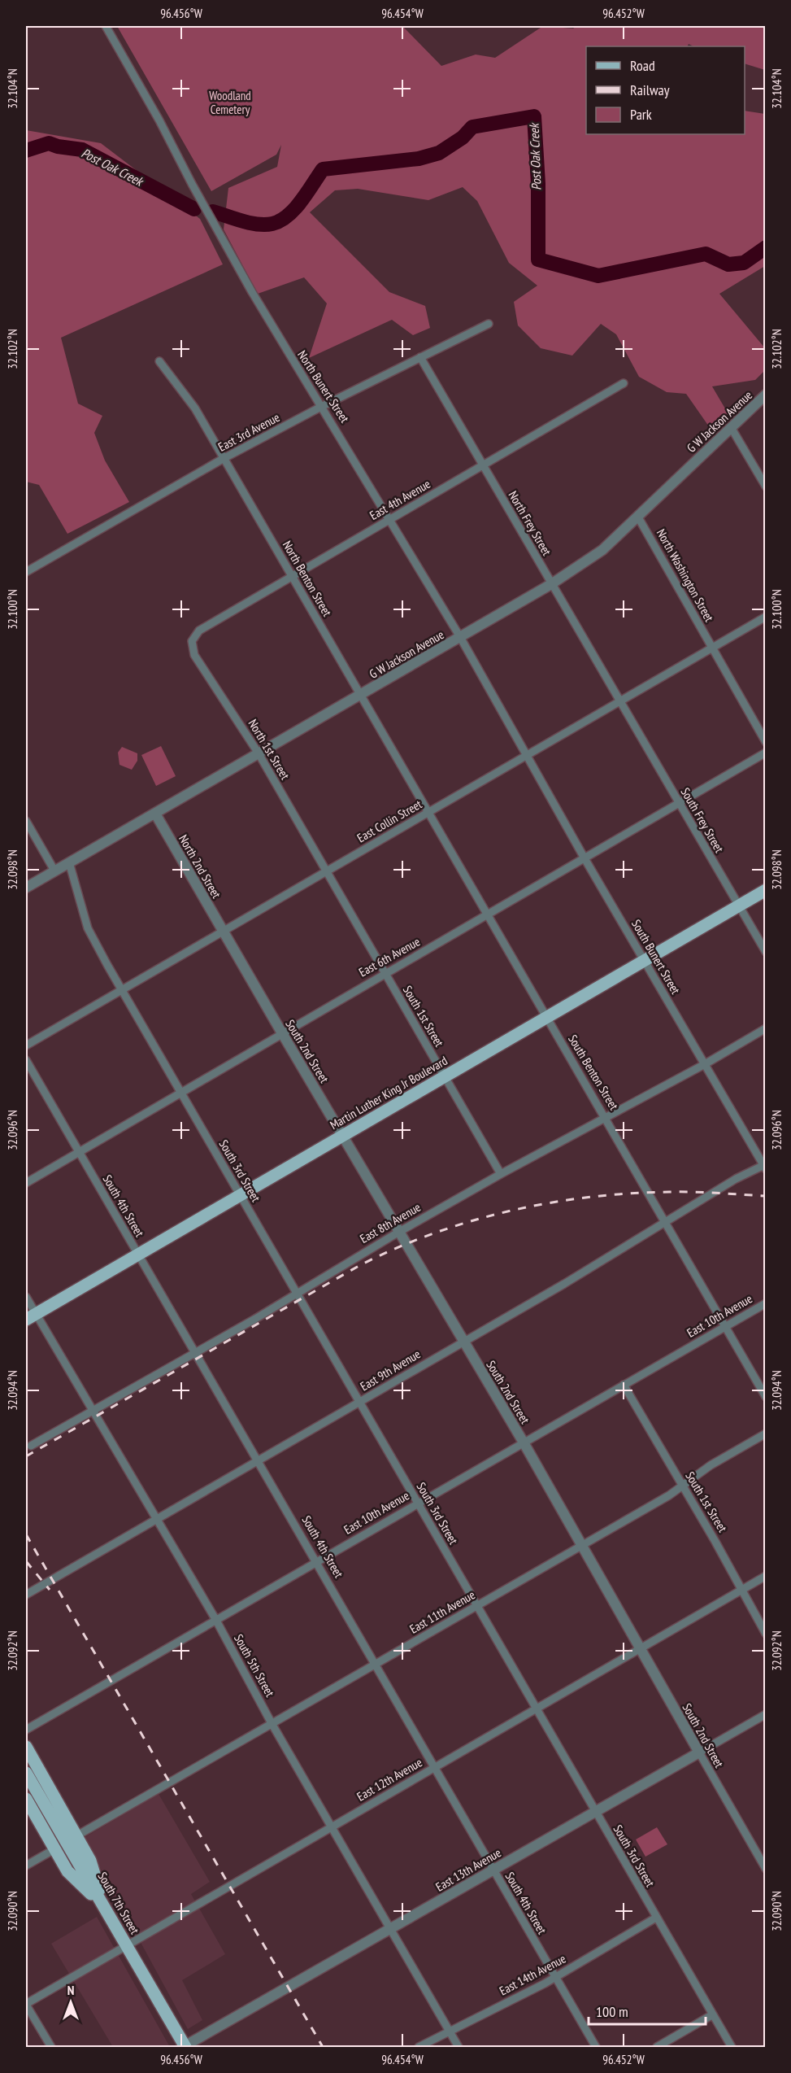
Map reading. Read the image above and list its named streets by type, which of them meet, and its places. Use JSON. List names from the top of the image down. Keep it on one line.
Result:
{"streets":{"main road":["Martin Luther King Jr Boulevard","South 7th Street"],"street":["North Bunert Street","G W Jackson Avenue","East 3rd Avenue","East 4th Avenue","North Frey Street","North Washington Street","North Benton Street","North 1st Street","South Frey Street","East Collin Street","North 2nd Street","East 6th Avenue","South Bunert Street","South 1st Street","South 2nd Street","South Benton Street","South 3rd Street","South 4th Street","East 8th Avenue","East 10th Avenue","East 9th Avenue","East 11th Avenue","South 5th Street","East 12th Avenue","East 13th Avenue","East 14th Avenue"]},"crossings":[["North Bunert Street","G W Jackson Avenue"],["North Bunert Street","East 3rd Avenue"],["North Bunert Street","East 4th Avenue"],["North Bunert Street","East Collin Street"],["North Bunert Street","South Bunert Street"],["G W Jackson Avenue","North Frey Street"],["G W Jackson Avenue","North Washington Street"],["G W Jackson Avenue","North Benton Street"],["G W Jackson Avenue","North 1st Street"],["G W Jackson Avenue","North 2nd Street"],["G W Jackson Avenue","South 3rd Street"],["East 3rd Avenue","North Frey Street"],["East 3rd Avenue","North Benton Street"],["East 4th Avenue","North Frey Street"],["East 4th Avenue","North Benton Street"],["East 4th Avenue","North 1st Street"],["North Frey Street","South Frey Street"],["North Frey Street","East Collin Street"],["North Washington Street","East Collin Street"],["North Benton Street","East Collin Street"],["North Benton Street","South Benton Street"],["North 1st Street","East Collin Street"],["North 1st Street","South 1st Street"],["South Frey Street","East Collin Street"],["South Frey Street","East 6th Avenue"],["South Frey Street","Martin Luther King Jr Boulevard"],["East Collin Street","North 2nd Street"],["East Collin Street","South Bunert Street"],["East Collin Street","South 1st Street"],["East Collin Street","South 2nd Street"],["East Collin Street","South Benton Street"],["East Collin Street","South 3rd Street"],["North 2nd Street","South 2nd Street"],["East 6th Avenue","South Bunert Street"],["East 6th Avenue","South 1st Street"],["East 6th Avenue","South 2nd Street"],["East 6th Avenue","South Benton Street"],["East 6th Avenue","South 3rd Street"],["East 6th Avenue","South 4th Street"],["South Bunert Street","Martin Luther King Jr Boulevard"],["South Bunert Street","East 8th Avenue"],["South Bunert Street","East 9th Avenue"],["South 1st Street","Martin Luther King Jr Boulevard"],["South 1st Street","East 8th Avenue"],["South 1st Street","East 10th Avenue"],["South 1st Street","East 11th Avenue"],["South 1st Street","East 12th Avenue"],["South 2nd Street","Martin Luther King Jr Boulevard"],["South 2nd Street","East 8th Avenue"],["South 2nd Street","East 10th Avenue"],["South 2nd Street","East 9th Avenue"],["South 2nd Street","East 11th Avenue"],["South 2nd Street","East 12th Avenue"],["South 2nd Street","East 13th Avenue"],["South Benton Street","Martin Luther King Jr Boulevard"],["South Benton Street","East 8th Avenue"],["South Benton Street","East 10th Avenue"],["South Benton Street","East 9th Avenue"],["Martin Luther King Jr Boulevard","South 3rd Street"],["Martin Luther King Jr Boulevard","South 4th Street"],["Martin Luther King Jr Boulevard","South 5th Street"],["South 3rd Street","East 8th Avenue"],["South 3rd Street","East 10th Avenue"],["South 3rd Street","East 9th Avenue"],["South 3rd Street","East 11th Avenue"],["South 3rd Street","East 12th Avenue"],["South 3rd Street","East 13th Avenue"],["South 3rd Street","East 14th Avenue"],["South 4th Street","East 8th Avenue"],["South 4th Street","East 10th Avenue"],["South 4th Street","East 9th Avenue"],["South 4th Street","East 11th Avenue"],["South 4th Street","East 12th Avenue"],["South 4th Street","East 13th Avenue"],["South 4th Street","East 14th Avenue"],["East 8th Avenue","South 5th Street"],["East 10th Avenue","South 5th Street"],["East 9th Avenue","South 5th Street"],["East 11th Avenue","South 5th Street"],["South 5th Street","East 12th Avenue"],["South 5th Street","East 13th Avenue"],["South 5th Street","East 14th Avenue"],["East 12th Avenue","South 7th Street"],["East 13th Avenue","South 7th Street"]],"water":["Post Oak Creek"],"parks":["Woodland Cemetery"],"legend":["Road","Railway","Park"],"scale_bar":"100 m","north":"top","coordinates":["96.456°W","96.454°W","96.452°W","32.104°N","32.102°N","32.100°N","32.098°N","32.096°N","32.094°N","32.092°N","32.090°N"]}
